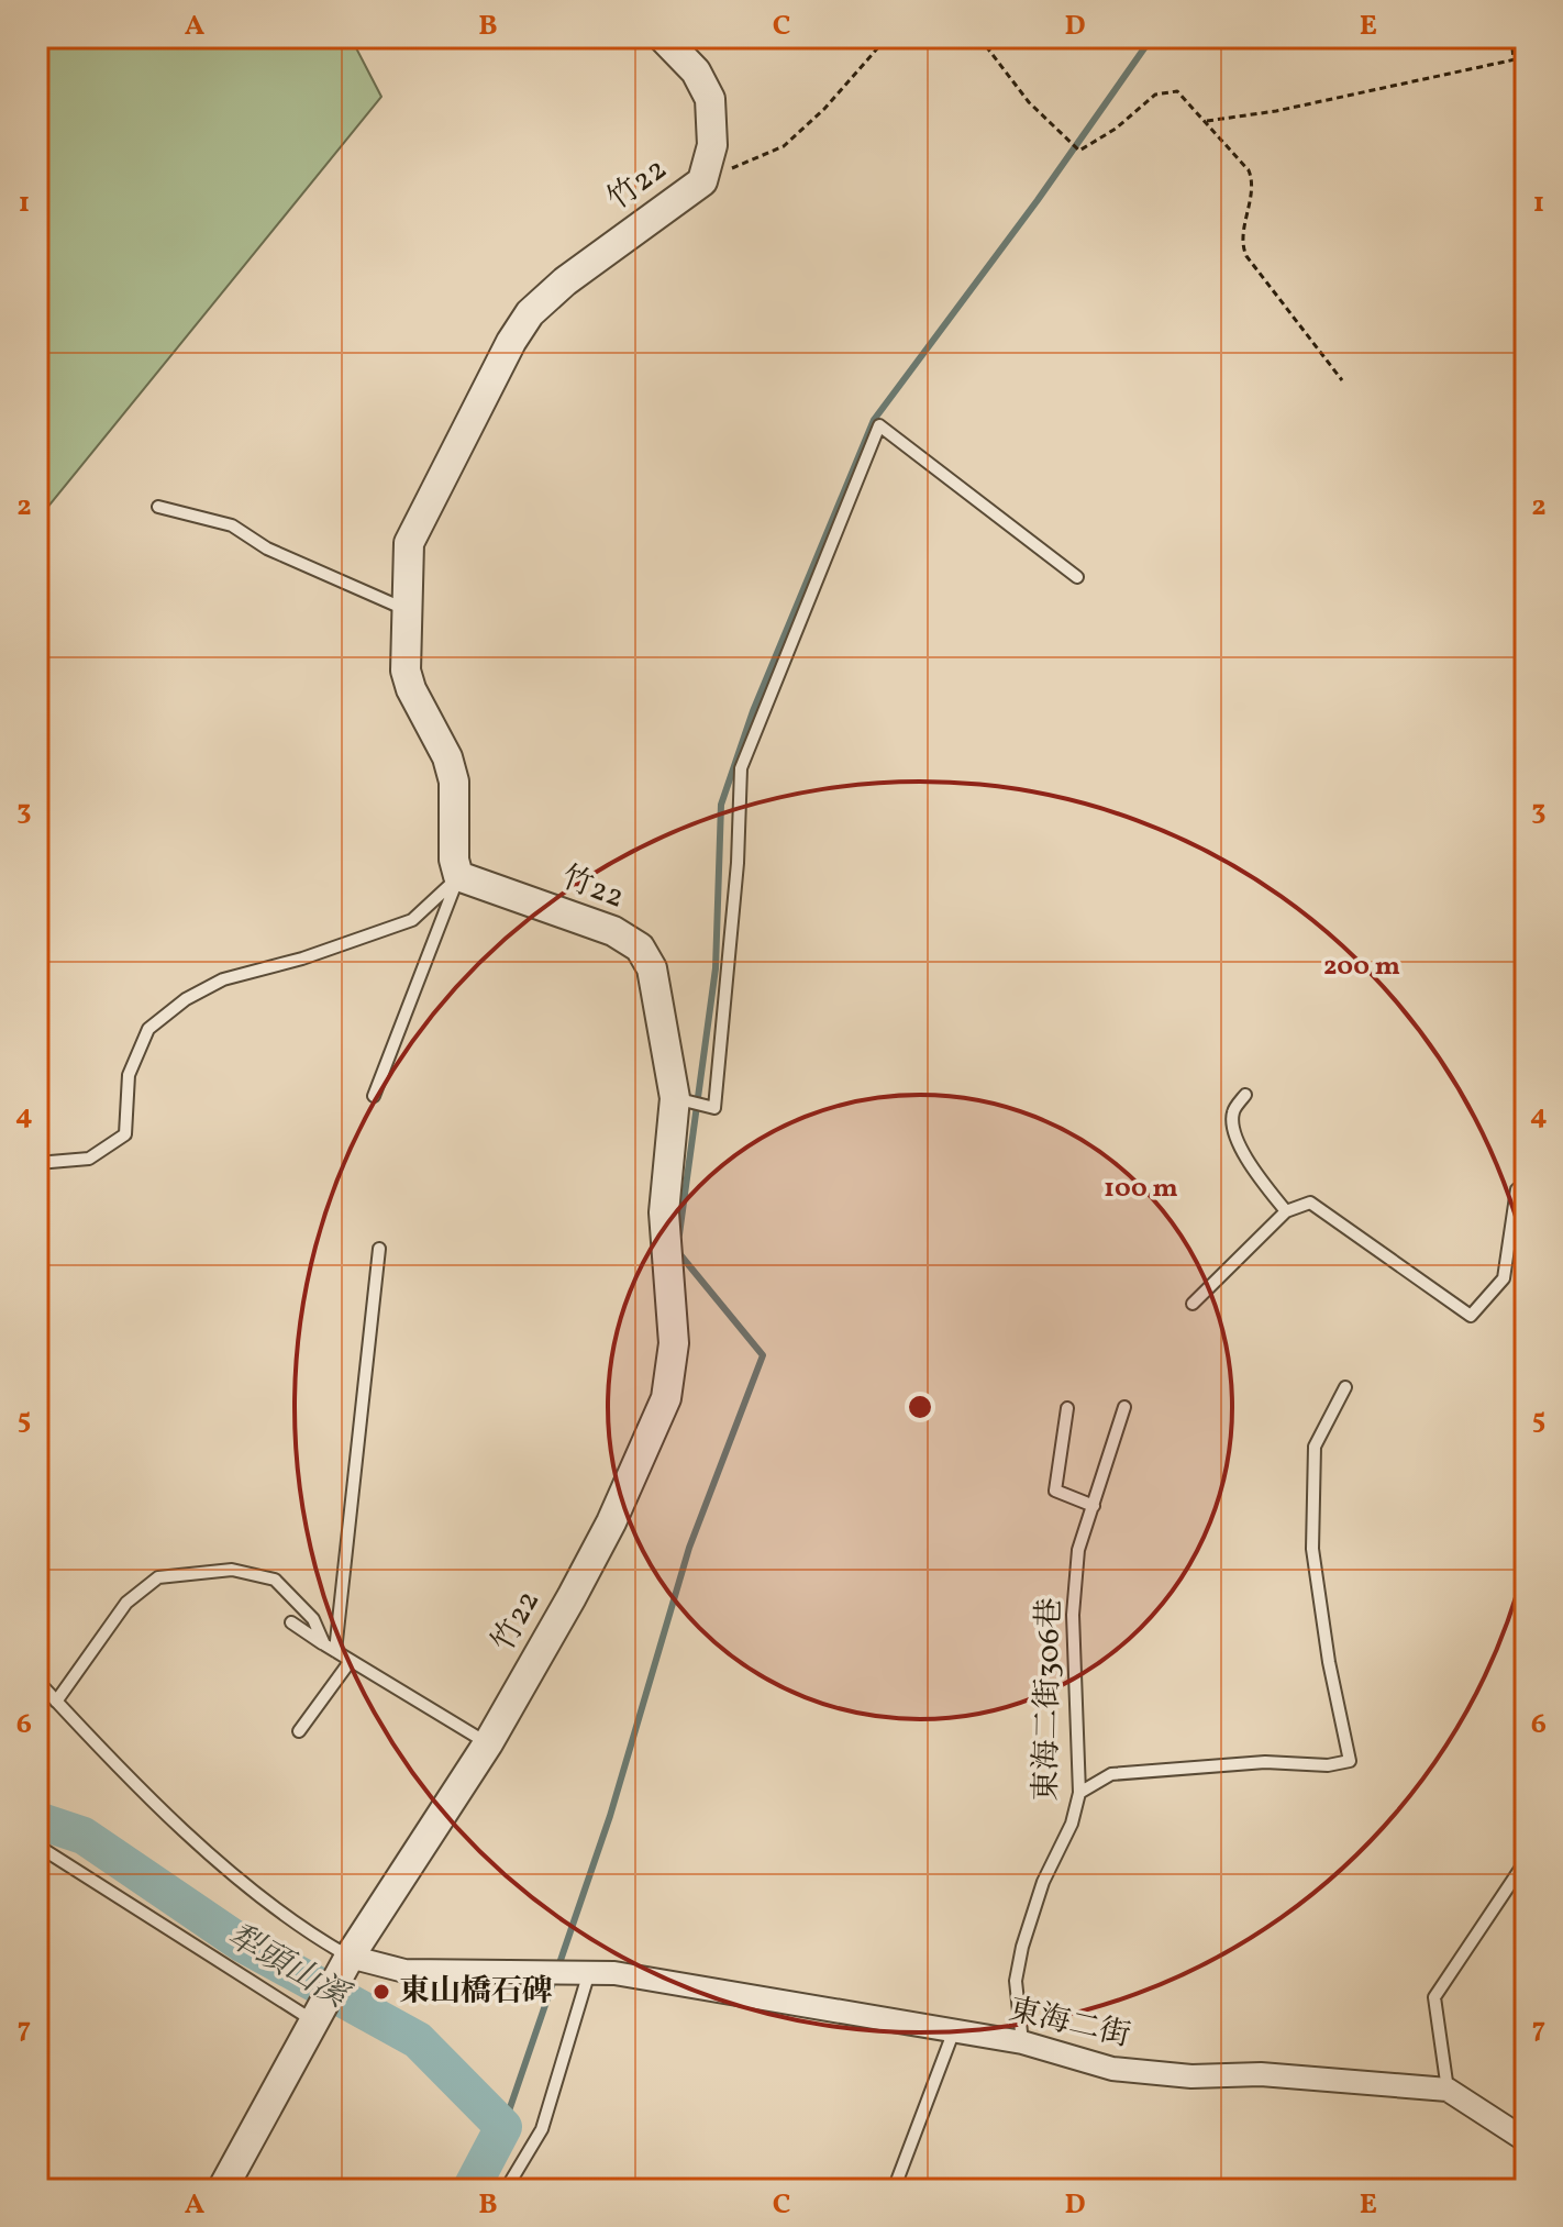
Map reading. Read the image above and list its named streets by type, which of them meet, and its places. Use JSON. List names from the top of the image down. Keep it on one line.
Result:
{"streets":{"street":["竹22","東海二街"],"lane":["東海二街306巷"]},"crossings":[["竹22","東海二街"],["東海二街306巷","東海二街"]],"water":["犁頭山溪"],"places":["東山橋石碑"],"grid":{"columns":["A","B","C","D","E"],"rows":["1","2","3","4","5","6","7"]},"rings":["200 m","100 m"]}
